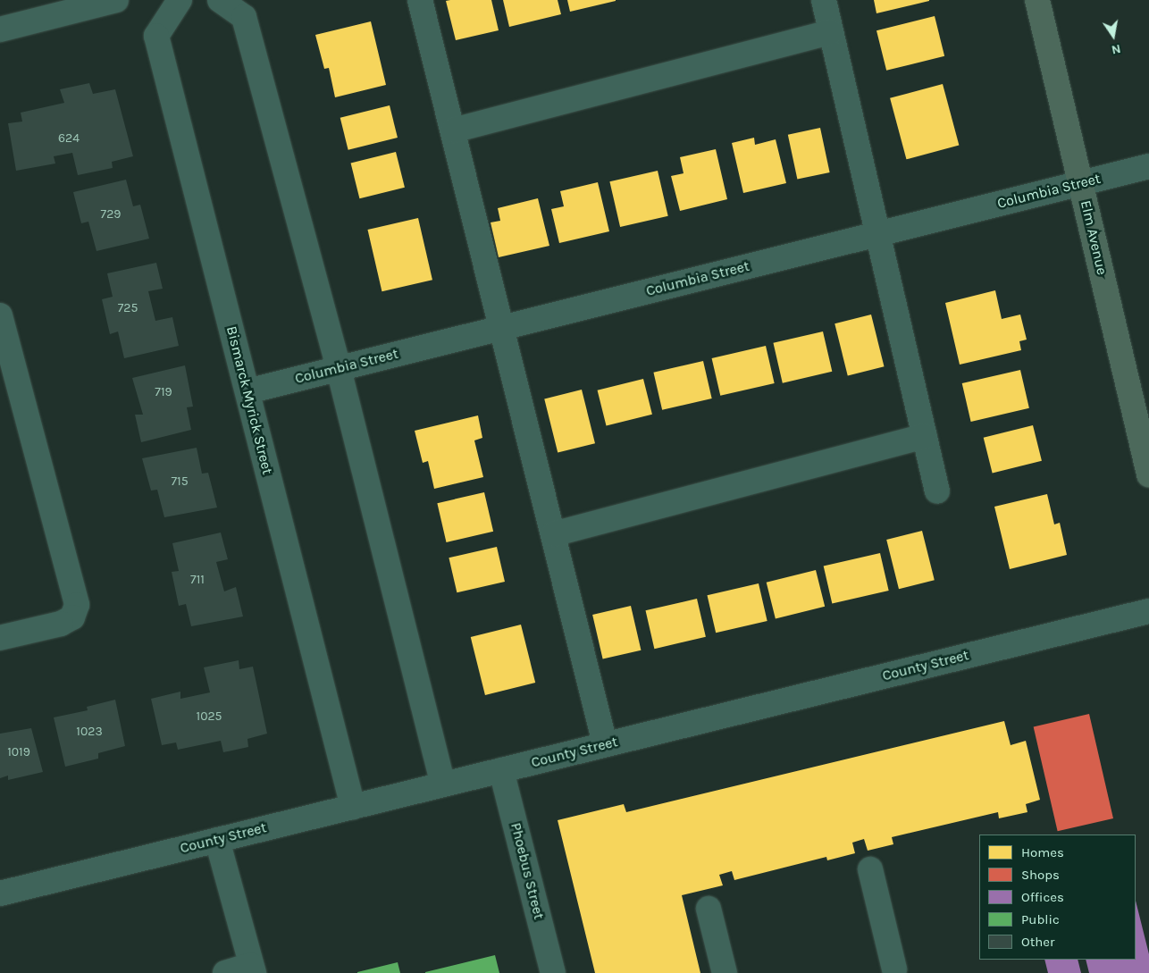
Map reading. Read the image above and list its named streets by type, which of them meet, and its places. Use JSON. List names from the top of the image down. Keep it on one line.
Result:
{"streets":{"main road":["Elm Avenue"],"street":["Columbia Street","Bismarck Myrick Street","County Street","Phoebus Street"]},"crossings":[["Columbia Street","Elm Avenue"],["Columbia Street","Bismarck Myrick Street"],["Bismarck Myrick Street","County Street"],["County Street","Phoebus Street"]],"house_numbers":["624","729","725","719","715","711","1025","1023","1019"],"legend":["Homes","Shops","Offices","Public","Other"],"north":"bottom"}
